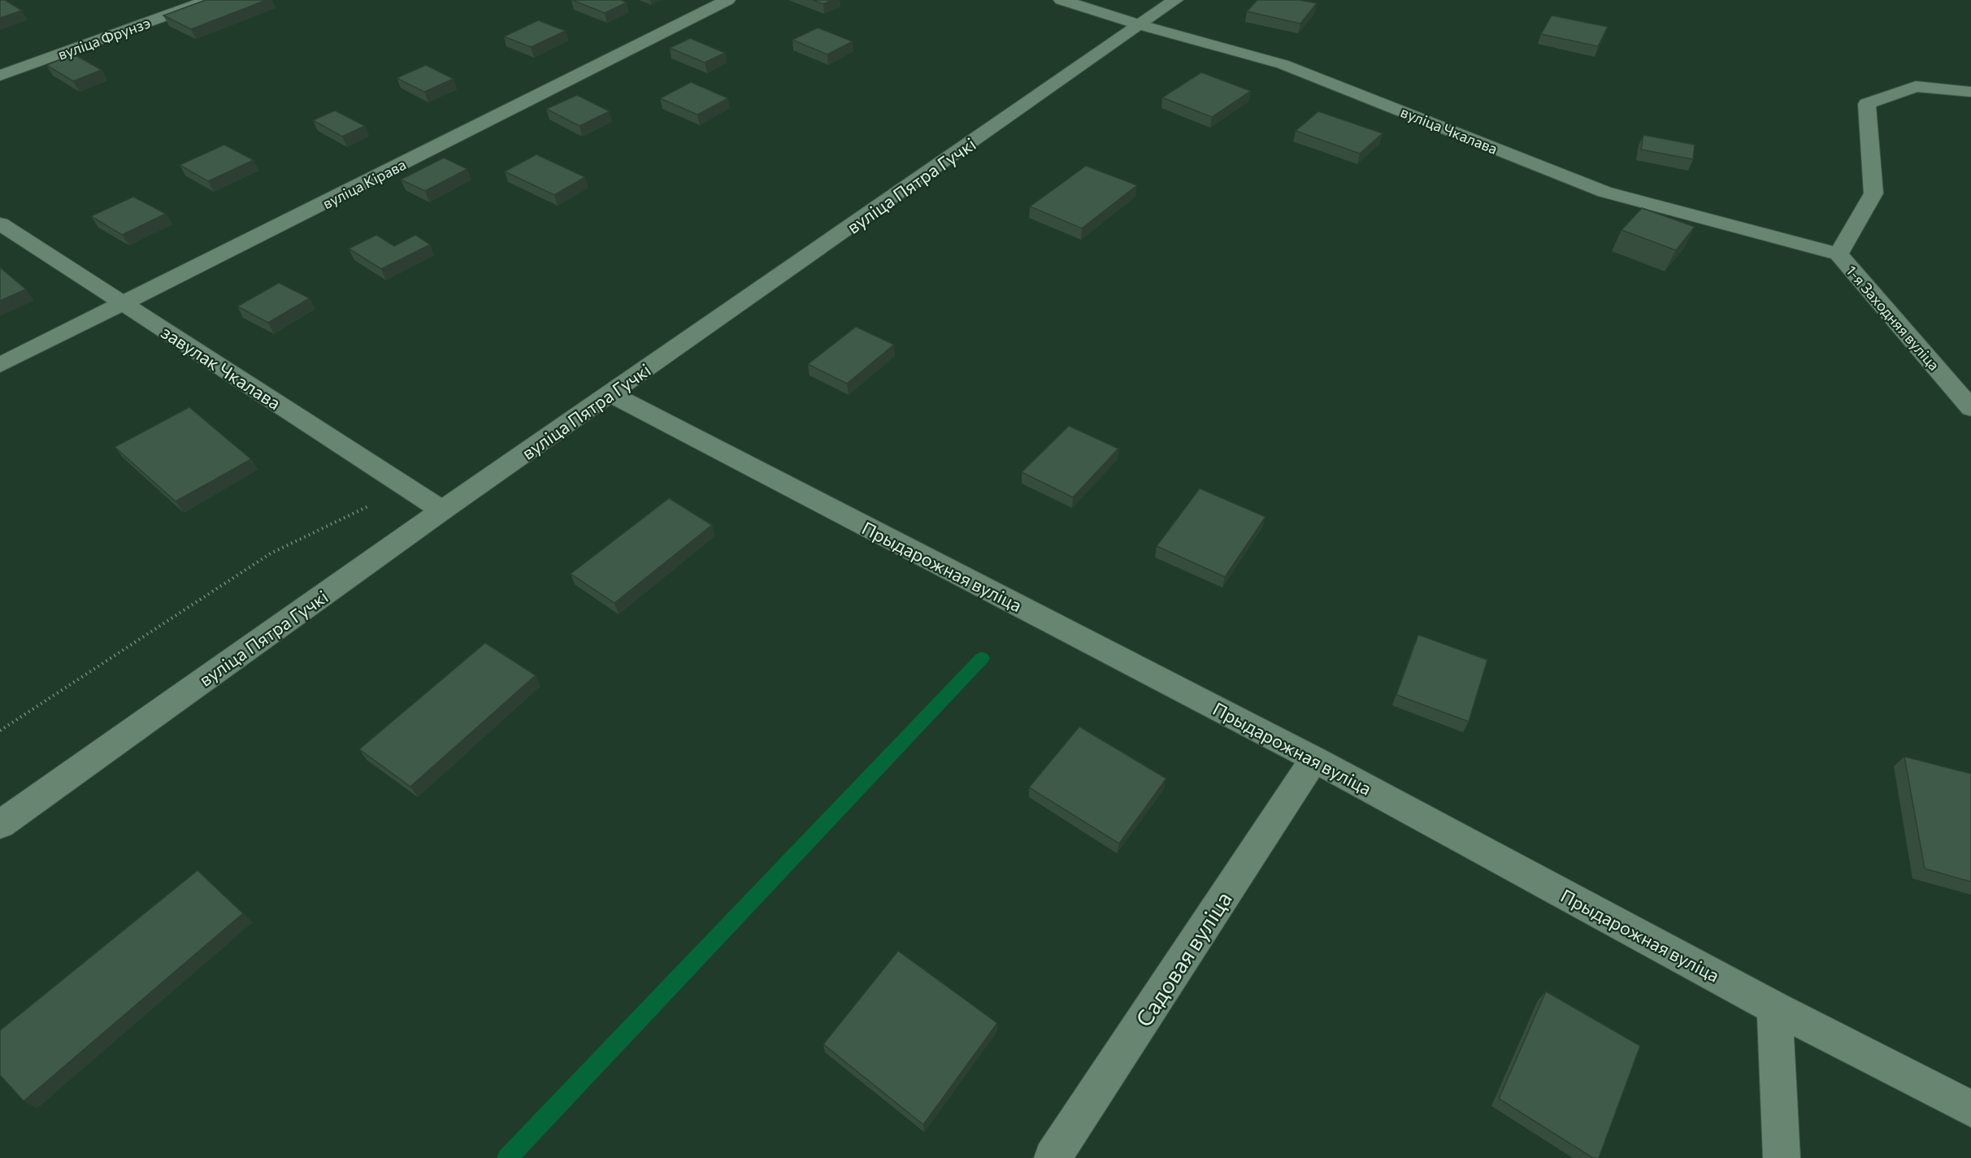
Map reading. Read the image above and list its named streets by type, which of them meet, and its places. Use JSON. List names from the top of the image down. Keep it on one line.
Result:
{"streets":{"street":["вуліца Фрунзэ","вуліца Чкалава","вуліца Кірава","вуліца Пятра Гучкі","1-я Заходняя вуліца","завулак Чкалава","Прыдарожная вуліца","Садовая вуліца"]},"crossings":[["вуліца Чкалава","вуліца Пятра Гучкі"],["вуліца Чкалава","1-я Заходняя вуліца"],["вуліца Кірава","завулак Чкалава"],["вуліца Пятра Гучкі","завулак Чкалава"],["вуліца Пятра Гучкі","Прыдарожная вуліца"],["Прыдарожная вуліца","Садовая вуліца"]]}
